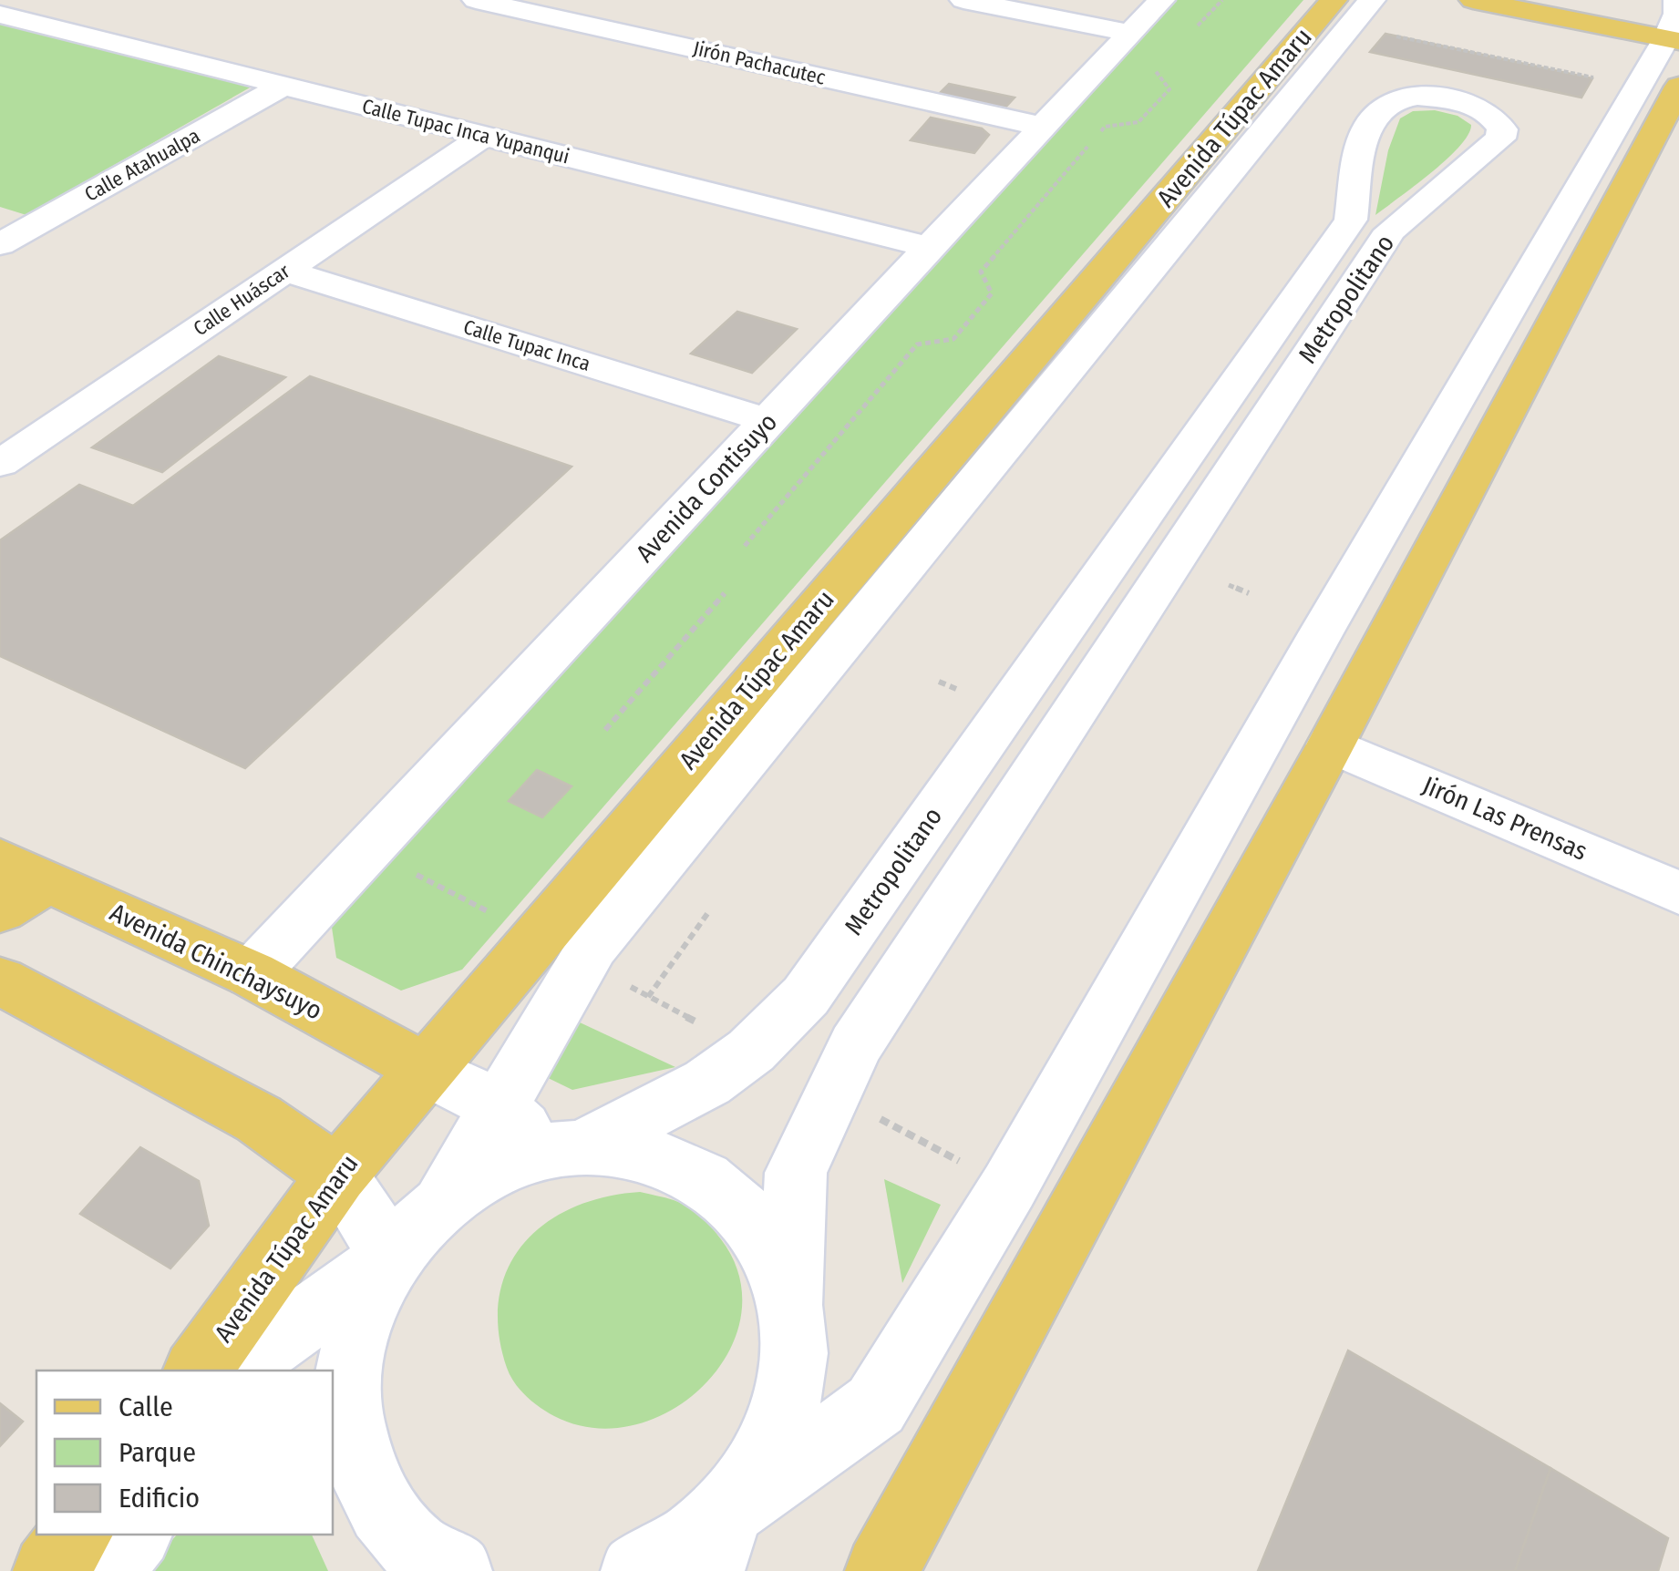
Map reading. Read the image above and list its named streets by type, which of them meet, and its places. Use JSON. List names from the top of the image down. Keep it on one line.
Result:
{"streets":{"main road":["Avenida Túpac Amaru","Avenida Chinchaysuyo"],"street":["Jirón Pachacutec","Calle Tupac Inca Yupanqui","Calle Atahualpa","Metropolitano","Calle Huáscar","Calle Tupac Inca","Avenida Contisuyo","Jirón Las Prensas"]},"crossings":[["Jirón Pachacutec","Avenida Contisuyo"],["Avenida Túpac Amaru","Avenida Chinchaysuyo"],["Calle Tupac Inca Yupanqui","Calle Atahualpa"],["Calle Tupac Inca Yupanqui","Calle Huáscar"],["Calle Tupac Inca Yupanqui","Avenida Contisuyo"],["Calle Huáscar","Calle Tupac Inca"],["Calle Tupac Inca","Avenida Contisuyo"],["Avenida Contisuyo","Avenida Chinchaysuyo"]],"legend":["Calle","Parque","Edificio"]}
